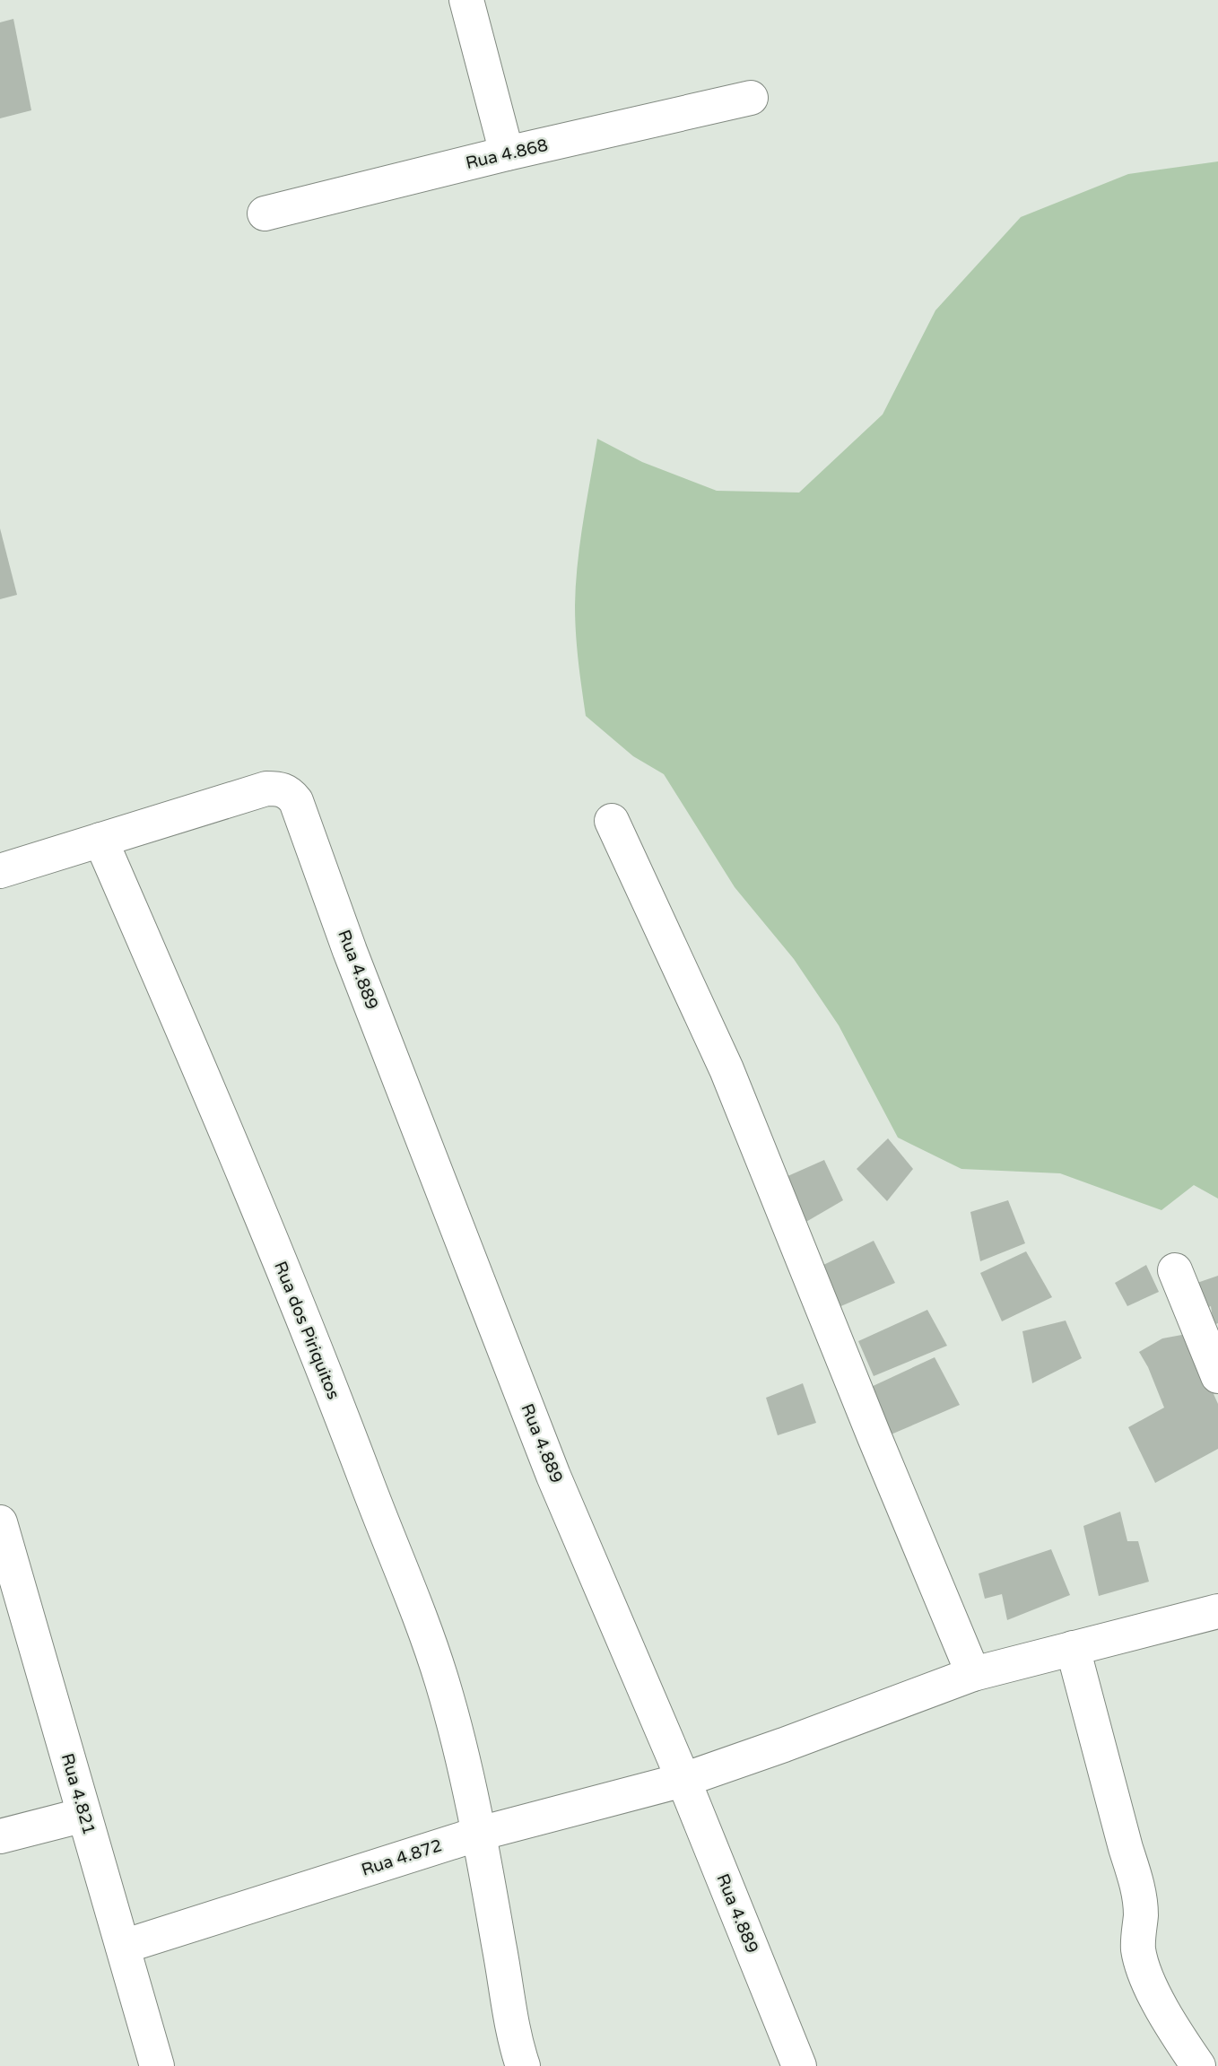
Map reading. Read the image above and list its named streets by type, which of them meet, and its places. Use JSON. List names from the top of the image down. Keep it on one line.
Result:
{"streets":{"street":["Rua 4.868","Rua 4.889","Rua dos Piriquitos","Rua 4.821","Rua 4.872"]},"crossings":[["Rua 4.889","Rua dos Piriquitos"],["Rua 4.889","Rua 4.872"],["Rua dos Piriquitos","Rua 4.872"],["Rua 4.821","Rua 4.872"]]}
